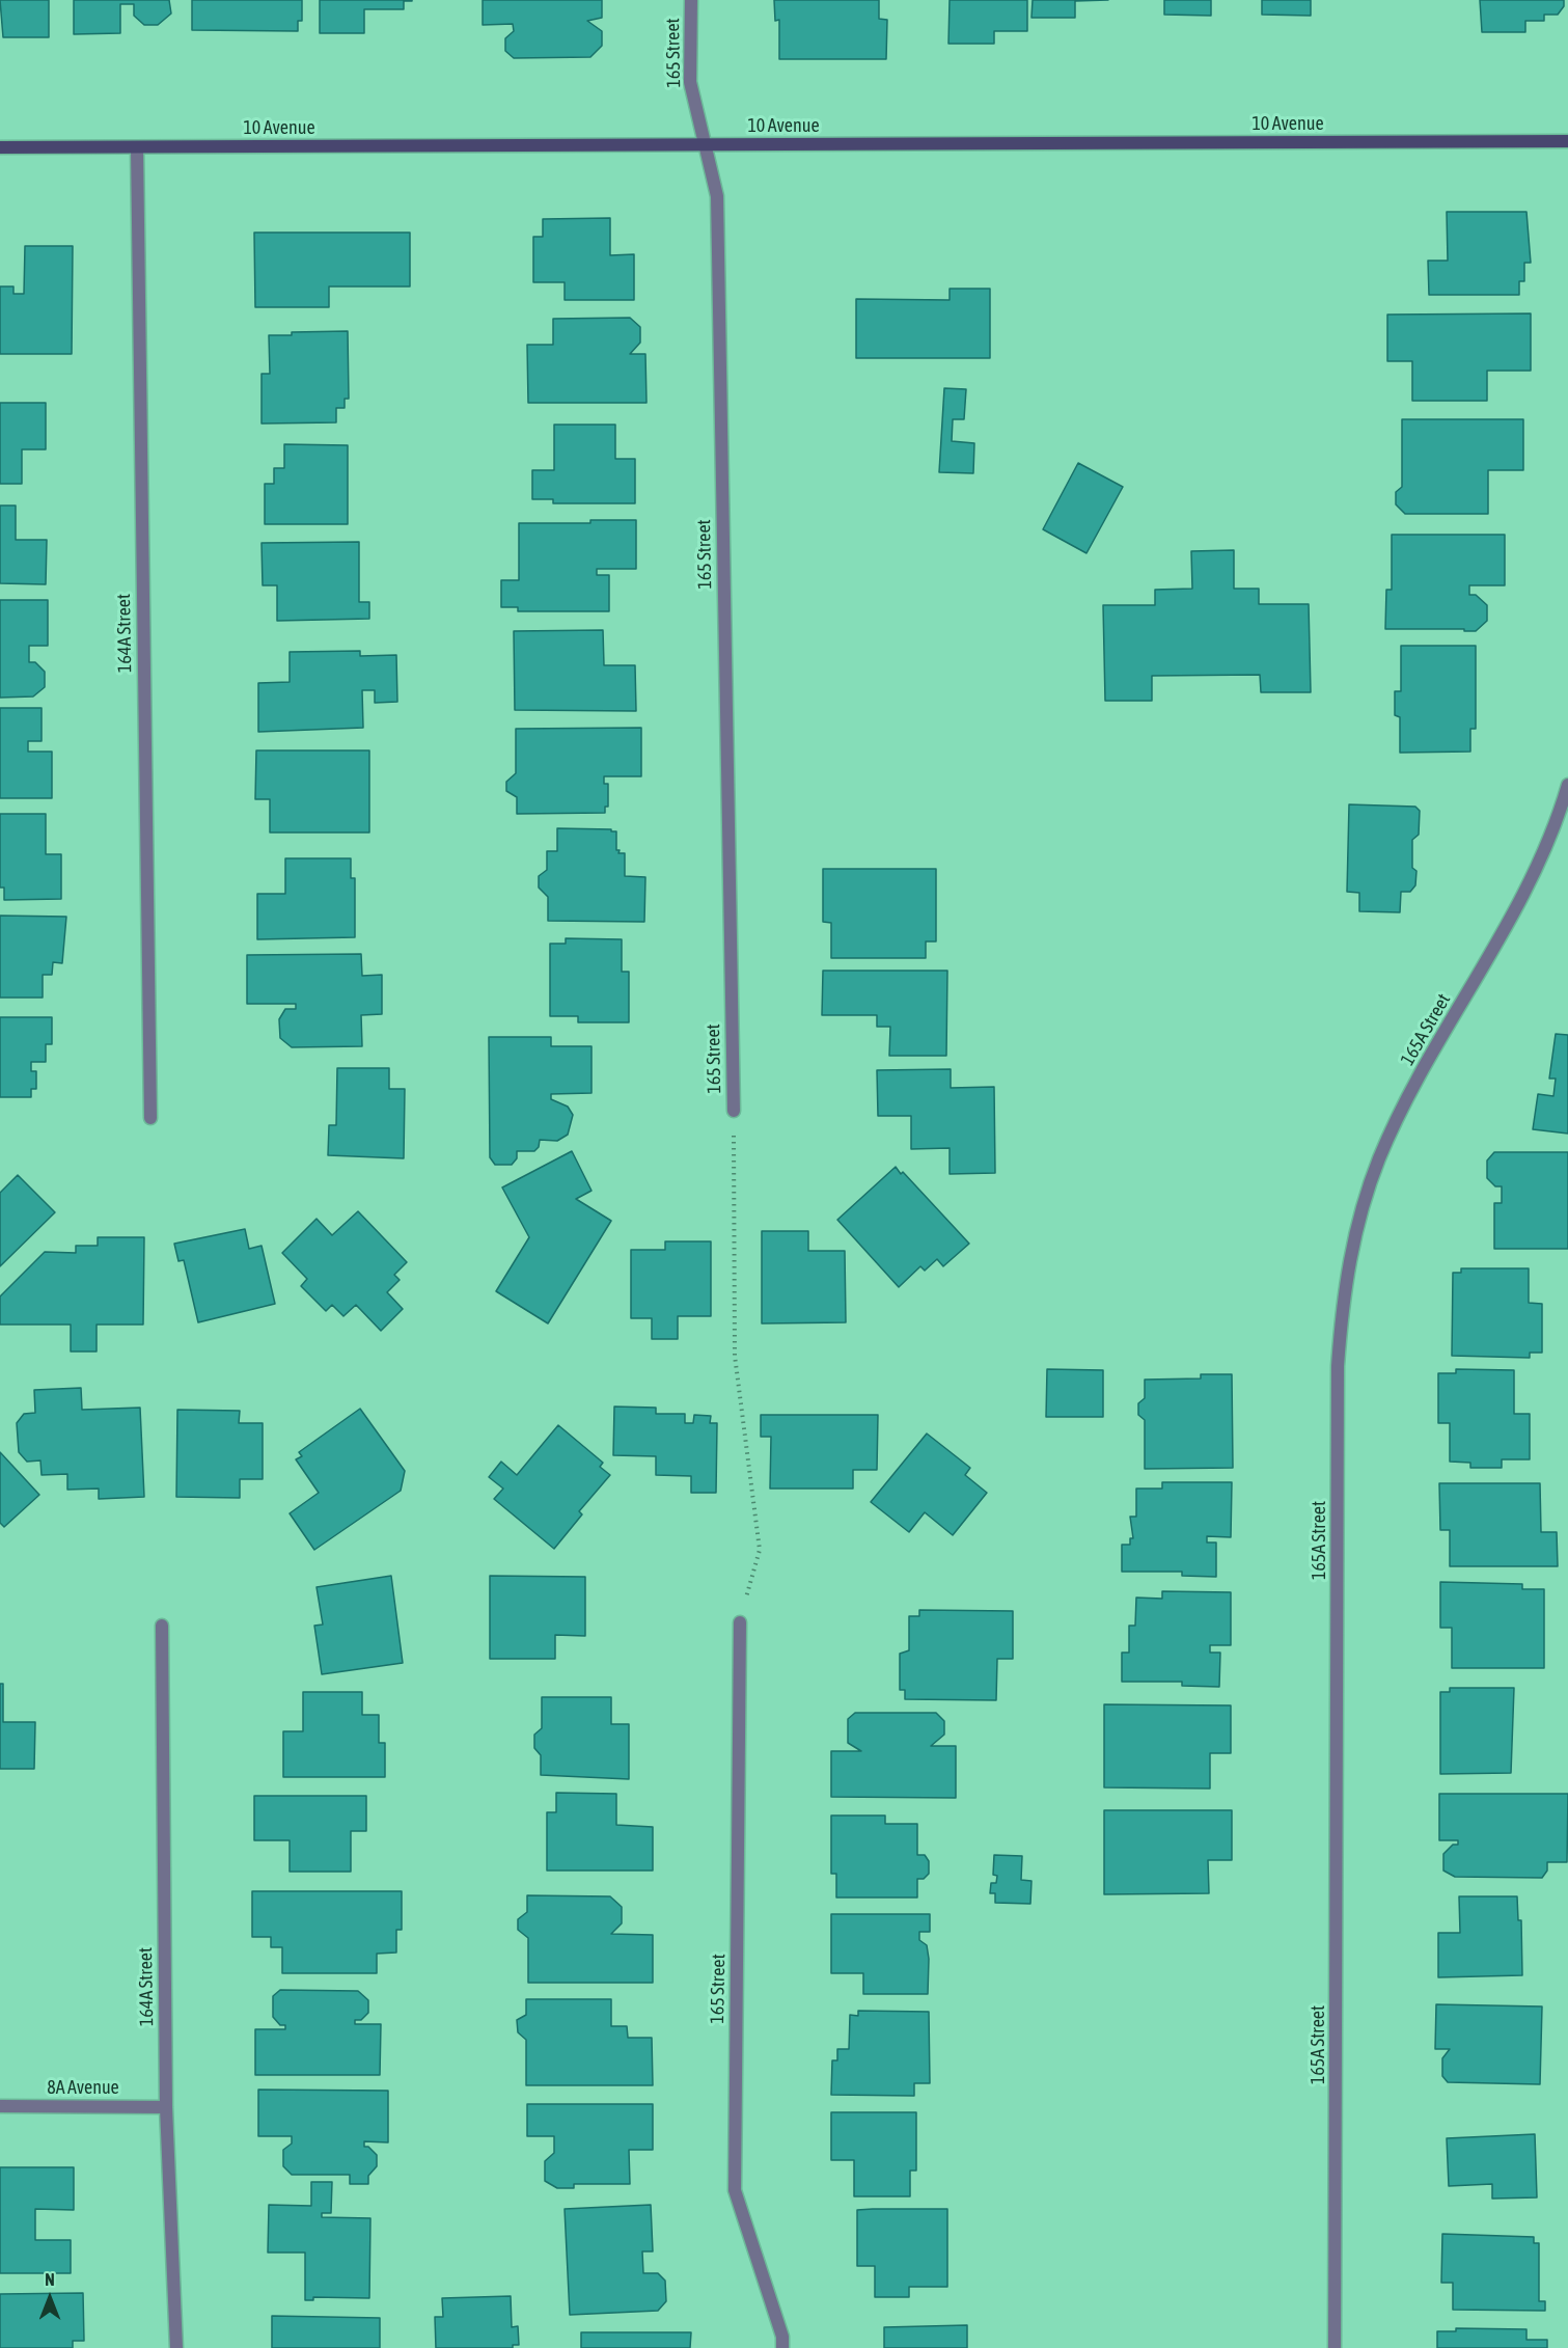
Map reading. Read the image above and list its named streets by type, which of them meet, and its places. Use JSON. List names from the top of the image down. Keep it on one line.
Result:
{"streets":{"street":["165 Street","10 Avenue","164A Street","165A Street","8A Avenue"]},"crossings":[["165 Street","10 Avenue"],["10 Avenue","164A Street"],["164A Street","8A Avenue"]],"north":"top"}
